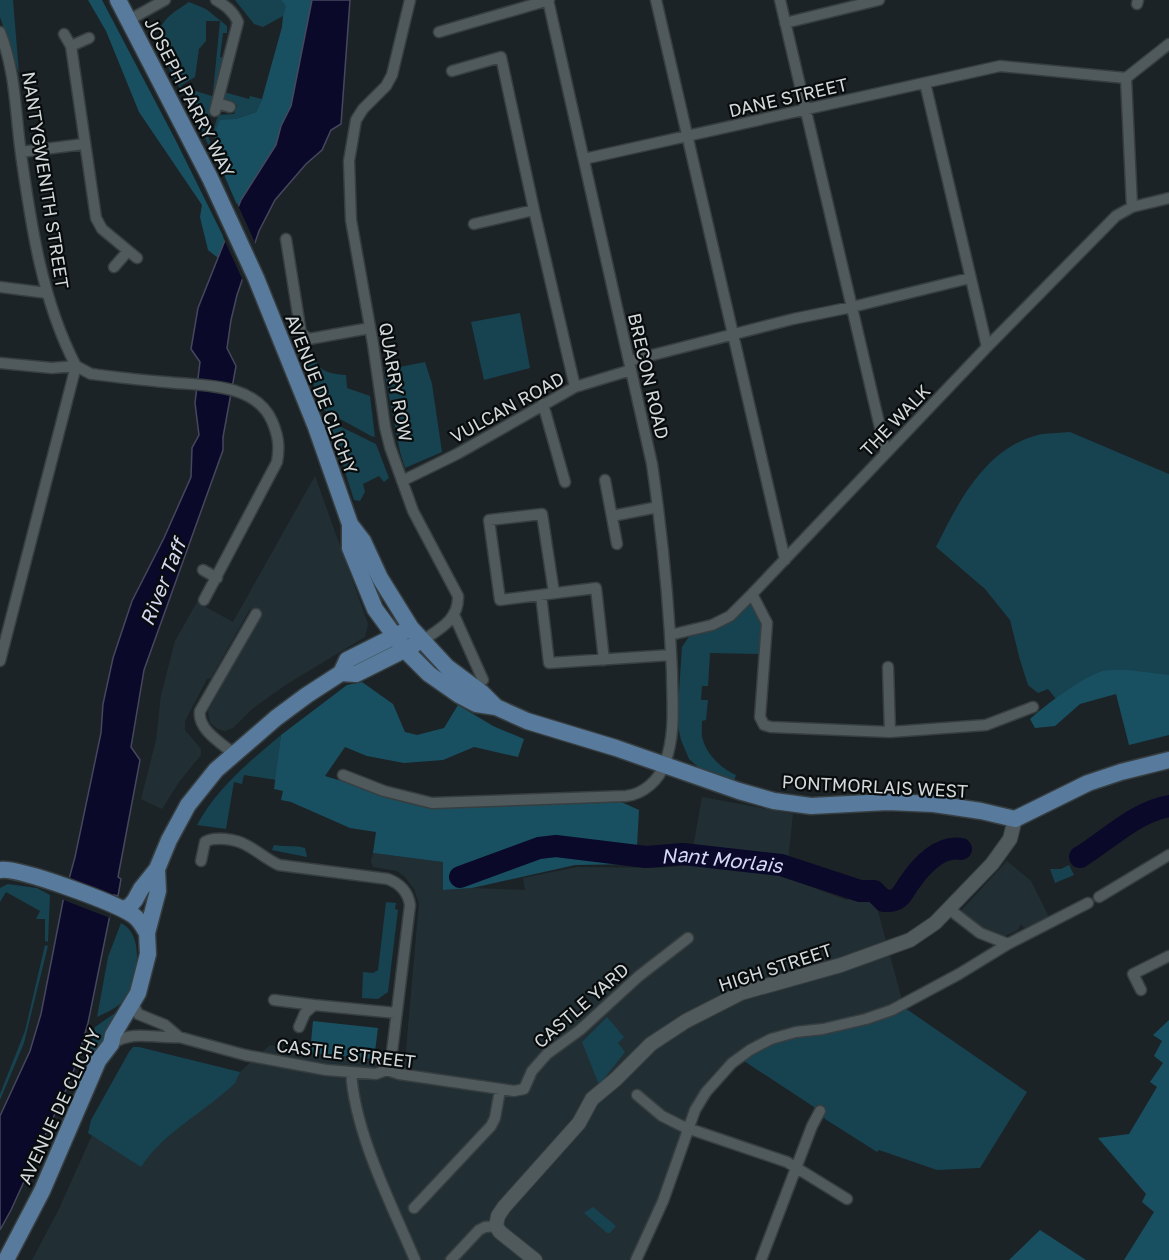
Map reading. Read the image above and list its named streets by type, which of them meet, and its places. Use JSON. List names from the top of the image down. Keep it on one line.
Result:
{"streets":{"main road":["JOSEPH PARRY WAY","AVENUE DE CLICHY","PONTMORLAIS WEST"],"street":["DANE STREET","NANTYGWENITH STREET","BRECON ROAD","QUARRY ROW","VULCAN ROAD","THE WALK","HIGH STREET","CASTLE YARD","CASTLE STREET"]},"crossings":[["JOSEPH PARRY WAY","AVENUE DE CLICHY"],["DANE STREET","BRECON ROAD"],["BRECON ROAD","VULCAN ROAD"],["BRECON ROAD","THE WALK"],["BRECON ROAD","PONTMORLAIS WEST"],["QUARRY ROW","VULCAN ROAD"],["AVENUE DE CLICHY","PONTMORLAIS WEST"],["AVENUE DE CLICHY","CASTLE STREET"],["PONTMORLAIS WEST","HIGH STREET"],["CASTLE YARD","CASTLE STREET"]],"water":["River Taff","Nant Morlais"]}
